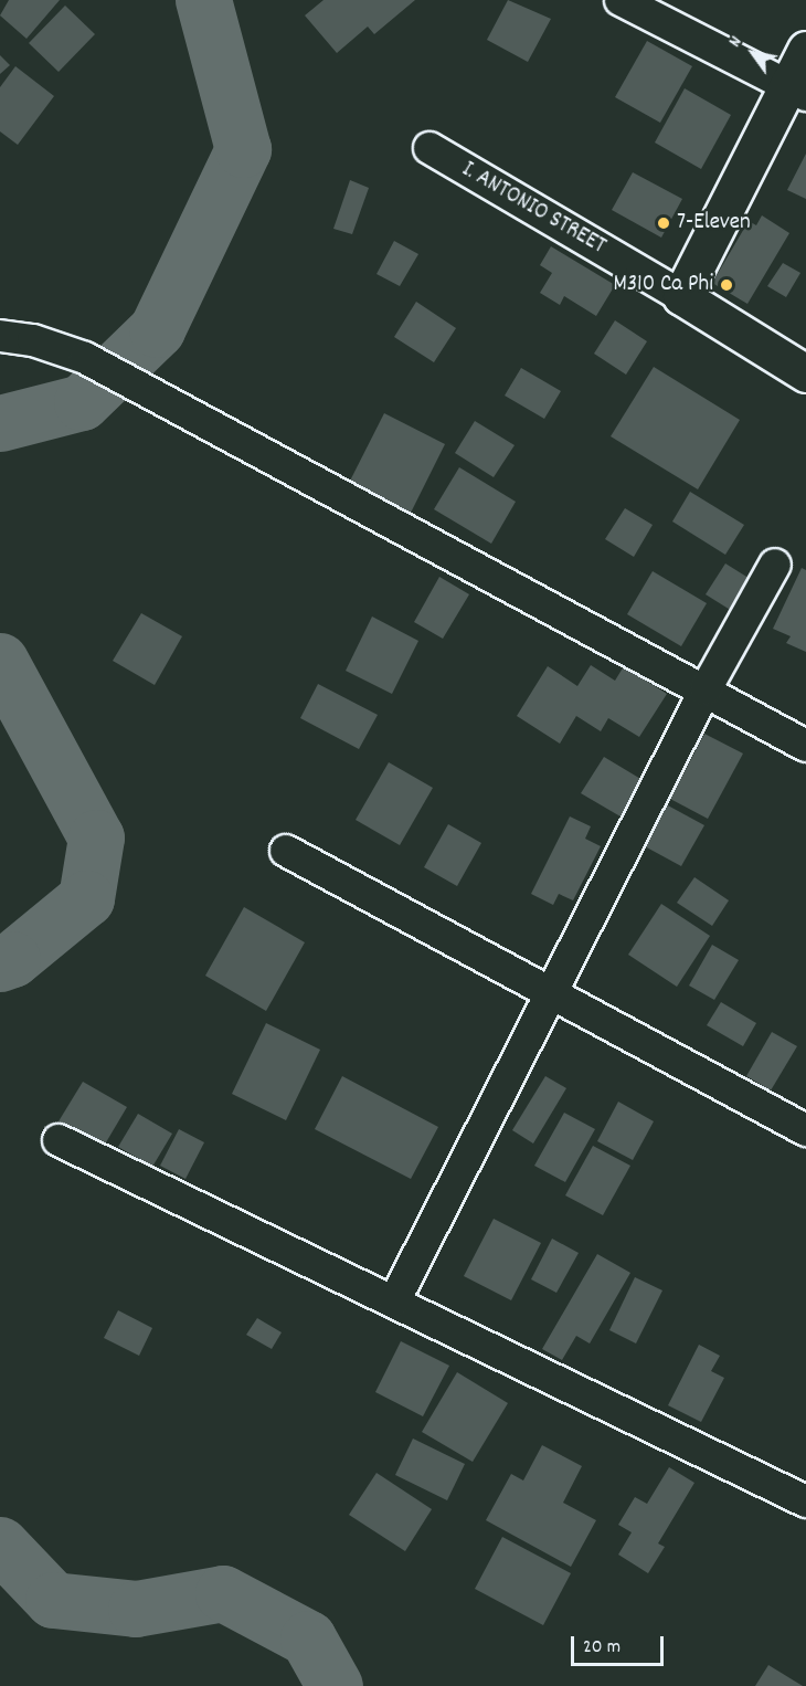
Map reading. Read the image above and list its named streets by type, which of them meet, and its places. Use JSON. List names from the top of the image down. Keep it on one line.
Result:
{"streets":{"street":["I. ANTONIO STREET"]},"places":["7-Eleven","M310 Ca Phi"],"scale_bar":"20 m","north":"top left"}
